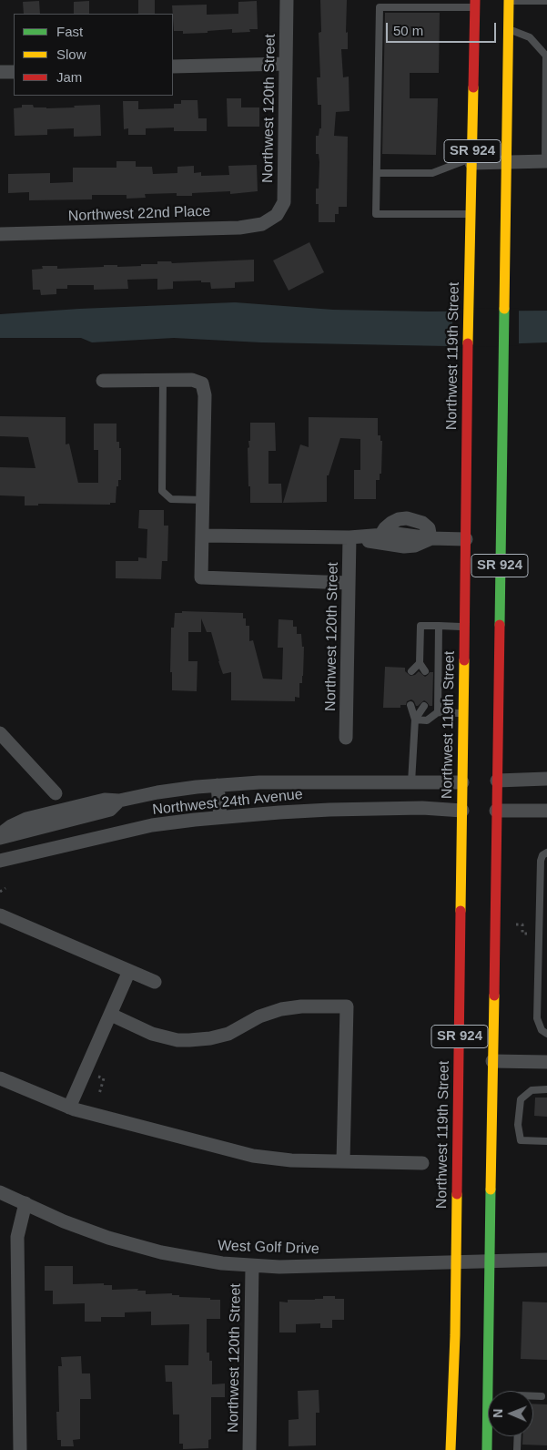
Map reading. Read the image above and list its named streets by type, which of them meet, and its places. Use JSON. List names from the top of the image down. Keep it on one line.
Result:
{"streets":{"highway":["SR 924","Northwest 119th Street"],"street":["Northwest 120th Street","Northwest 22nd Place","Northwest 24th Avenue","West Golf Drive"]},"crossings":[["Northwest 120th Street","Northwest 22nd Place"],["Northwest 120th Street","West Golf Drive"],["SR 924","West Golf Drive"],["Northwest 119th Street","Northwest 24th Avenue"],["Northwest 119th Street","West Golf Drive"]],"legend":["Fast","Slow","Jam"],"scale_bar":"50 m","north":"left"}
